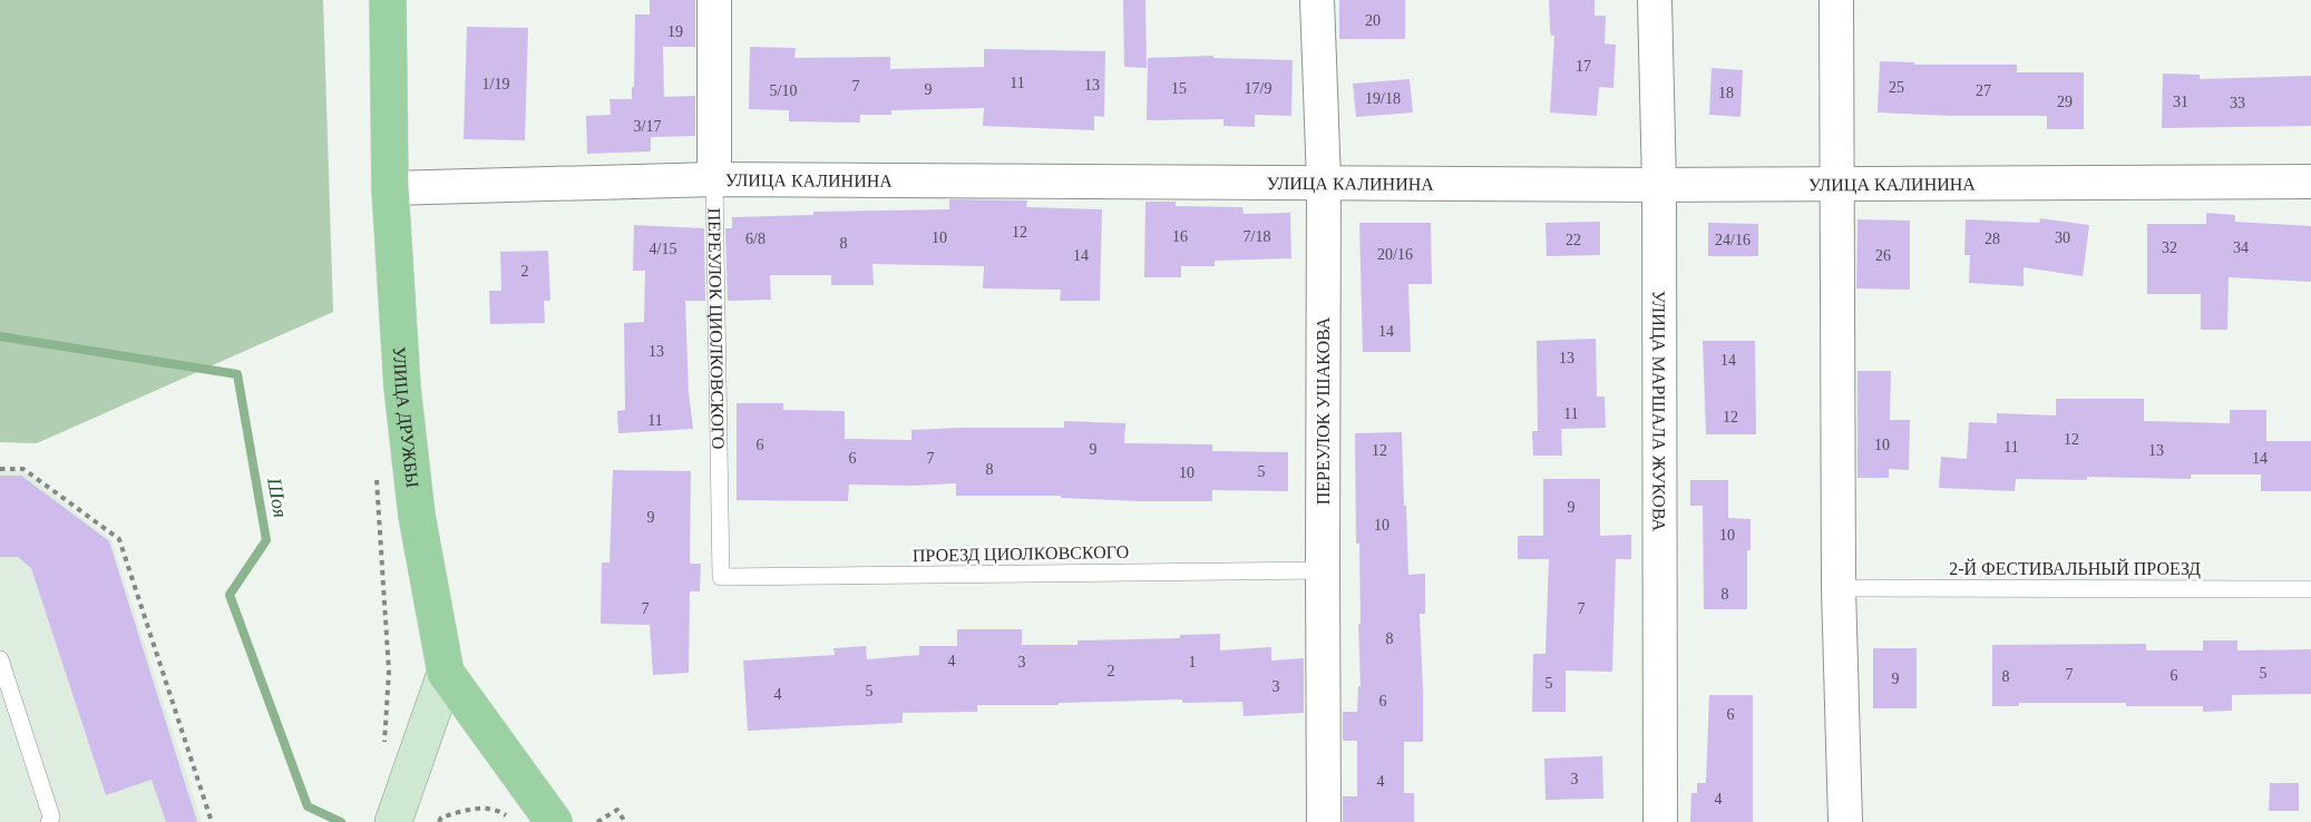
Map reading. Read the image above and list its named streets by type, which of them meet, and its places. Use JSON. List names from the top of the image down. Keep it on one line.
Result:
{"streets":{"main road":["УЛИЦА ДРУЖБЫ"],"street":["УЛИЦА КАЛИНИНА","ПЕРЕУЛОК ЦИОЛКОВСКОГО","ПЕРЕУЛОК УШАКОВА","УЛИЦА МАРШАЛА ЖУКОВА"],"lane":["ПРОЕЗД ЦИОЛКОВСКОГО","2-Й ФЕСТИВАЛЬНЫЙ ПРОЕЗД"]},"crossings":[["УЛИЦА КАЛИНИНА","ПЕРЕУЛОК ЦИОЛКОВСКОГО"],["УЛИЦА КАЛИНИНА","ПЕРЕУЛОК УШАКОВА"],["УЛИЦА КАЛИНИНА","УЛИЦА МАРШАЛА ЖУКОВА"],["УЛИЦА КАЛИНИНА","УЛИЦА ДРУЖБЫ"],["ПЕРЕУЛОК ЦИОЛКОВСКОГО","ПРОЕЗД ЦИОЛКОВСКОГО"],["ПЕРЕУЛОК УШАКОВА","ПРОЕЗД ЦИОЛКОВСКОГО"]],"water":["Шоя"],"house_numbers":["20","19","17","11","1/19","13","7","25","15","17/9","9","5/10","27","18","19/18","29","31","33","3/17","12","16","7/18","10","30","6/8","28","22","24/16","8","32","34","4/15","20/16","14","26","2","14","13","13","14","11","12","11","12","6","10","11","9","12","13","6","7","14","8","5","10","9","9","10","10","8","7","7","8","4","3","1","2","5","7","6","8","9","5","3","5","4","6","6","3","4","4"]}
